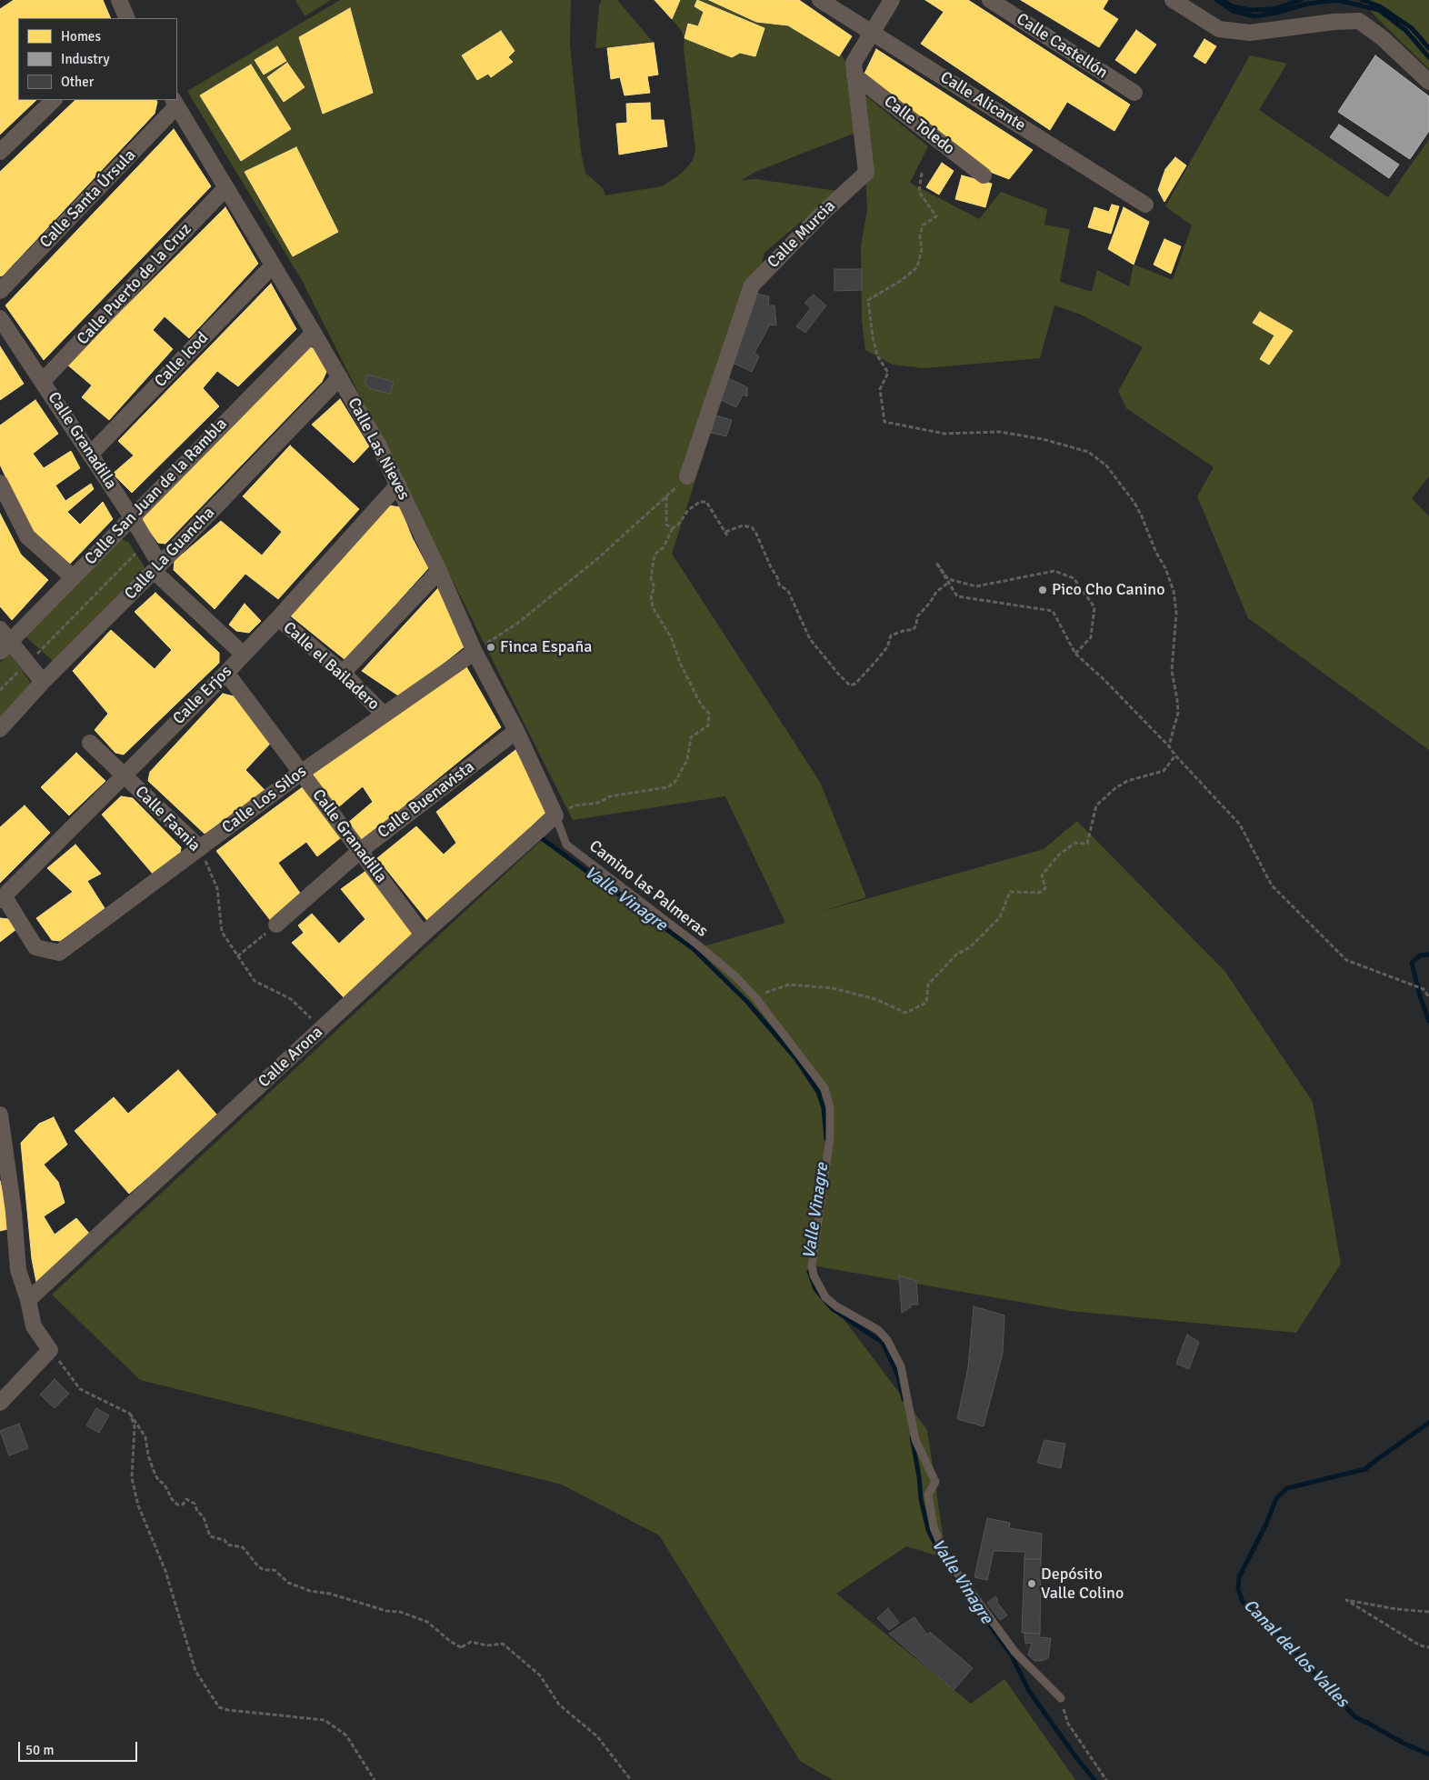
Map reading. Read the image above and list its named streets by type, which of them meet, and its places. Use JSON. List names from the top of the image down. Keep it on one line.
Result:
{"streets":{"street":["Calle Castellón","Calle Alicante","Calle Toledo","Calle Santa Úrsula","Calle Murcia","Calle Puerto de la Cruz","Calle Icod","Calle Granadilla","Calle Las Nieves","Calle San Juan de la Rambla","Calle La Guancha","Calle el Bailadero","Calle Erjos","Calle Los Silos","Calle Buenavista","Calle Fasnia","Calle Arona"],"lane":["Camino las Palmeras"]},"crossings":[["Calle Alicante","Calle Murcia"],["Calle Toledo","Calle Murcia"],["Calle Santa Úrsula","Calle Las Nieves"],["Calle Puerto de la Cruz","Calle Granadilla"],["Calle Puerto de la Cruz","Calle Las Nieves"],["Calle Icod","Calle Granadilla"],["Calle Icod","Calle Las Nieves"],["Calle Granadilla","Calle San Juan de la Rambla"],["Calle Granadilla","Calle La Guancha"],["Calle Granadilla","Calle Erjos"],["Calle Granadilla","Calle Los Silos"],["Calle Granadilla","Calle Buenavista"],["Calle Granadilla","Calle Arona"],["Calle Las Nieves","Calle San Juan de la Rambla"],["Calle Las Nieves","Calle La Guancha"],["Calle Las Nieves","Calle Erjos"],["Calle Las Nieves","Calle Los Silos"],["Calle Las Nieves","Calle Buenavista"],["Calle Las Nieves","Camino las Palmeras"],["Calle Las Nieves","Calle Arona"],["Calle el Bailadero","Calle Erjos"],["Calle el Bailadero","Calle Los Silos"],["Calle Erjos","Calle Los Silos"],["Calle Erjos","Calle Fasnia"],["Calle Los Silos","Calle Fasnia"],["Calle Fasnia","Calle Arona"],["Camino las Palmeras","Calle Arona"]],"water":["Valle Vinagre","Canal del los Valles"],"places":["Pico Cho Canino","Finca España","Depósito Valle Colino"],"legend":["Homes","Industry","Other"],"scale_bar":"50 m"}
